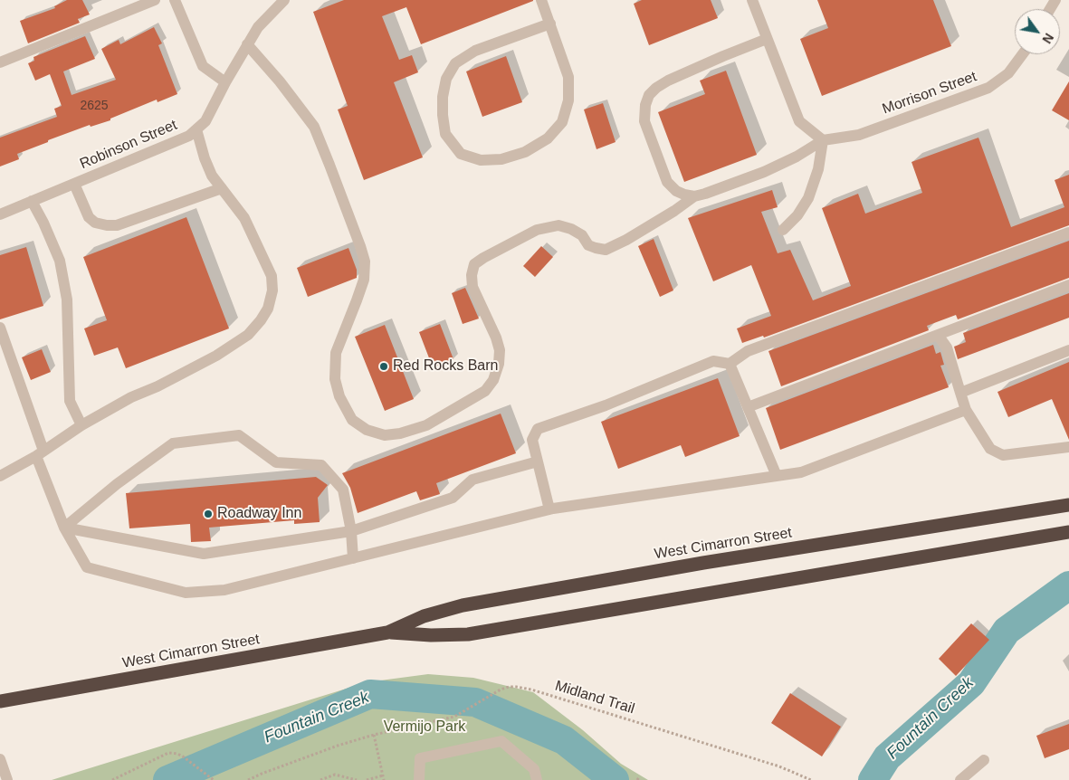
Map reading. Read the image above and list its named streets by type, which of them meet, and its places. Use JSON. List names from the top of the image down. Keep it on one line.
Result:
{"streets":{"highway":["West Cimarron Street"],"street":["Morrison Street","Robinson Street"],"path":["Midland Trail"]},"water":["Fountain Creek"],"parks":["Vermijo Park"],"places":["Red Rocks Barn","Roadway Inn"],"house_numbers":["2625"],"north":"bottom right"}
